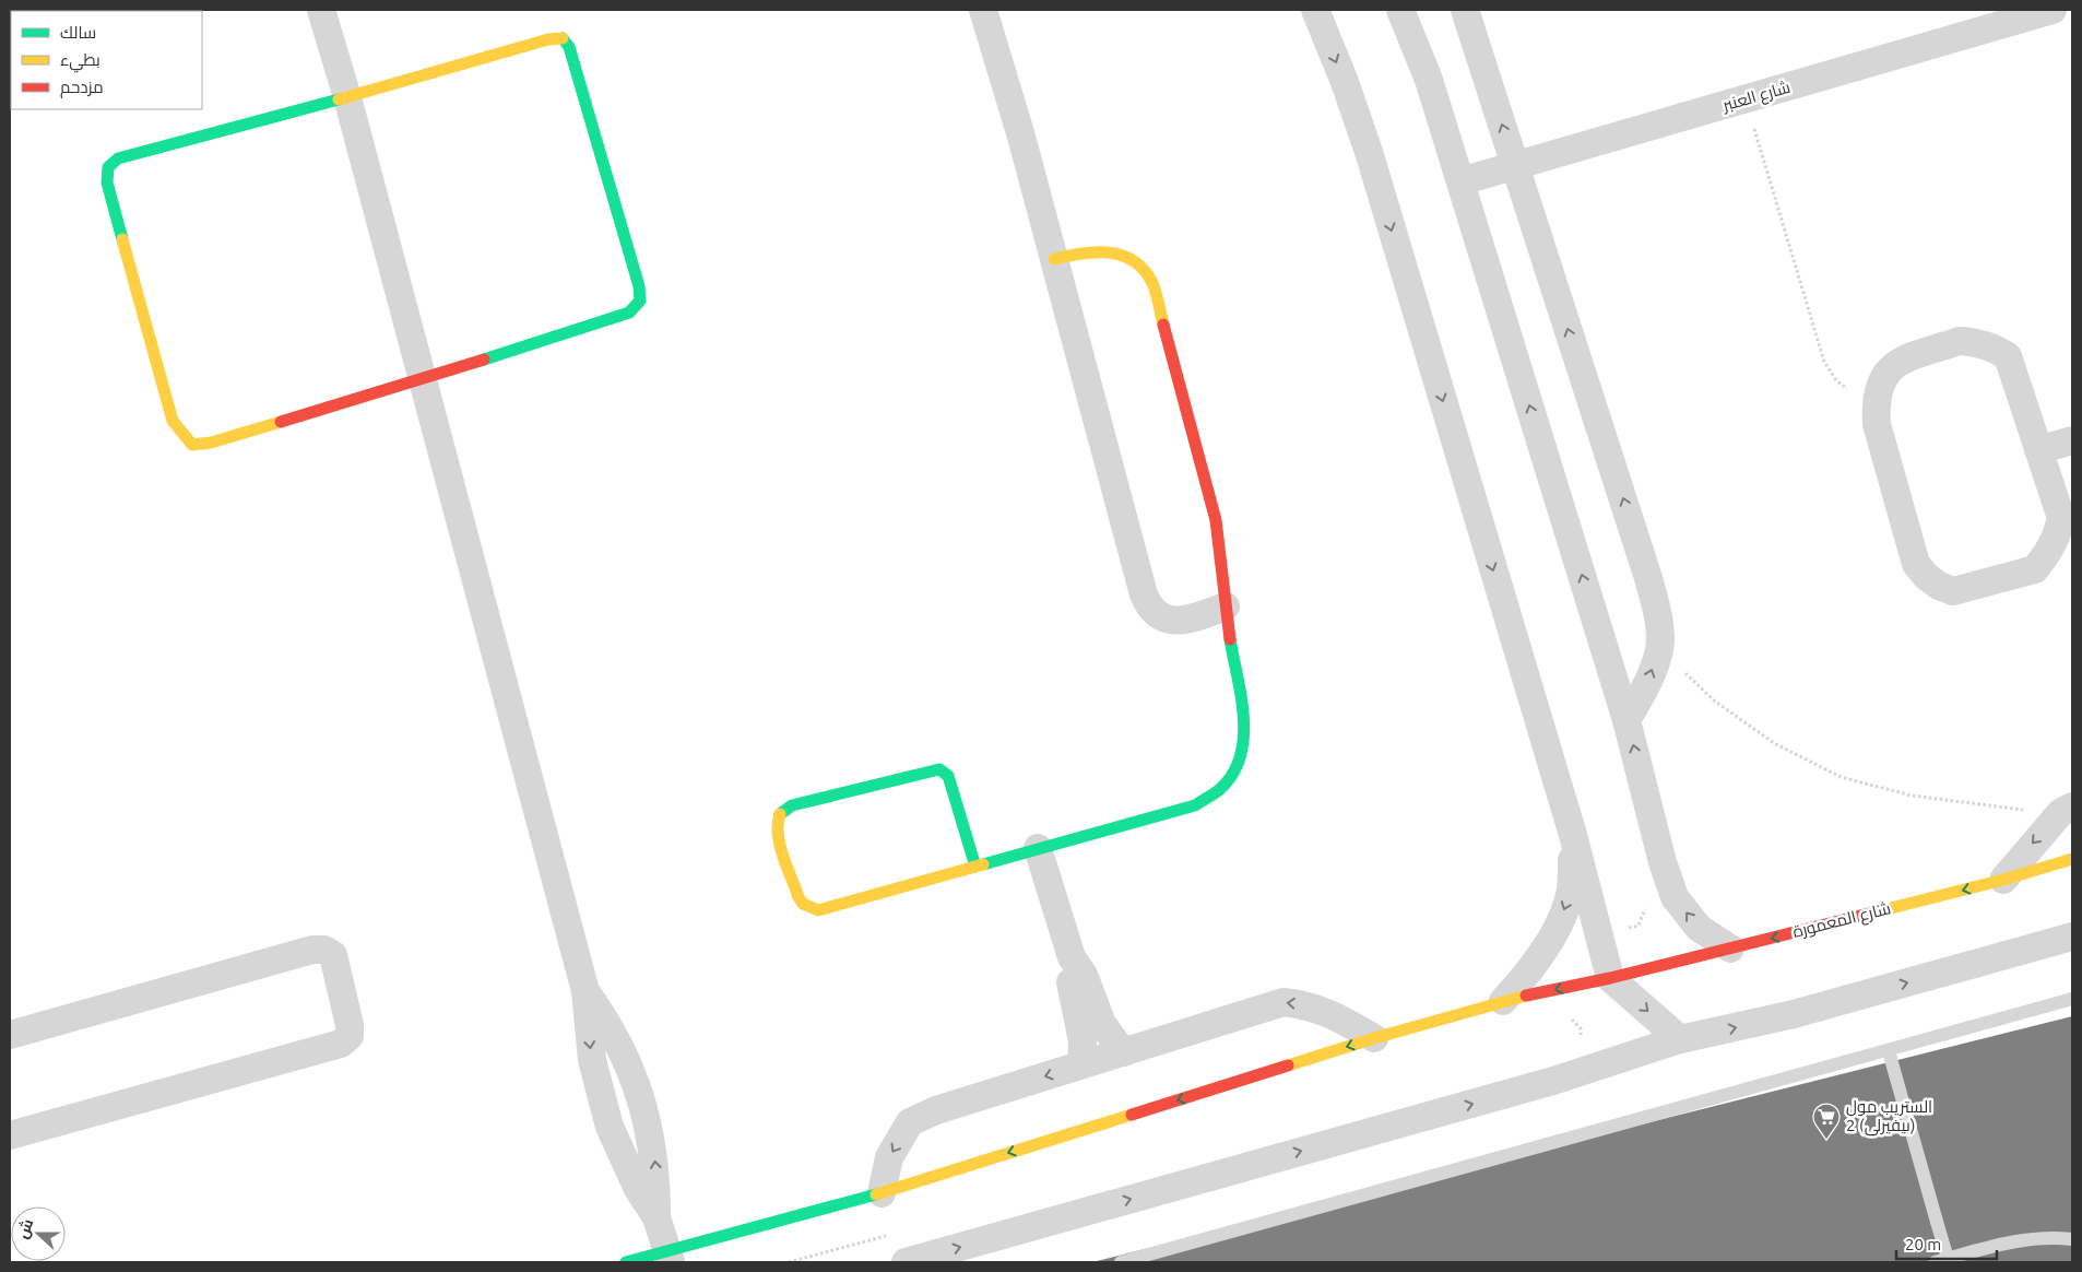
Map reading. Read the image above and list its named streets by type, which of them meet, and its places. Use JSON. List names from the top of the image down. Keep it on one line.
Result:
{"streets":{"street":["شارع العنبر","شارع المعمورة"]},"places":{"supermarket":["الستريب مول 2 (بيفيرلى)"]},"legend":["سالك","بطيء","مزدحم"],"scale_bar":"20 m","north":"left"}
